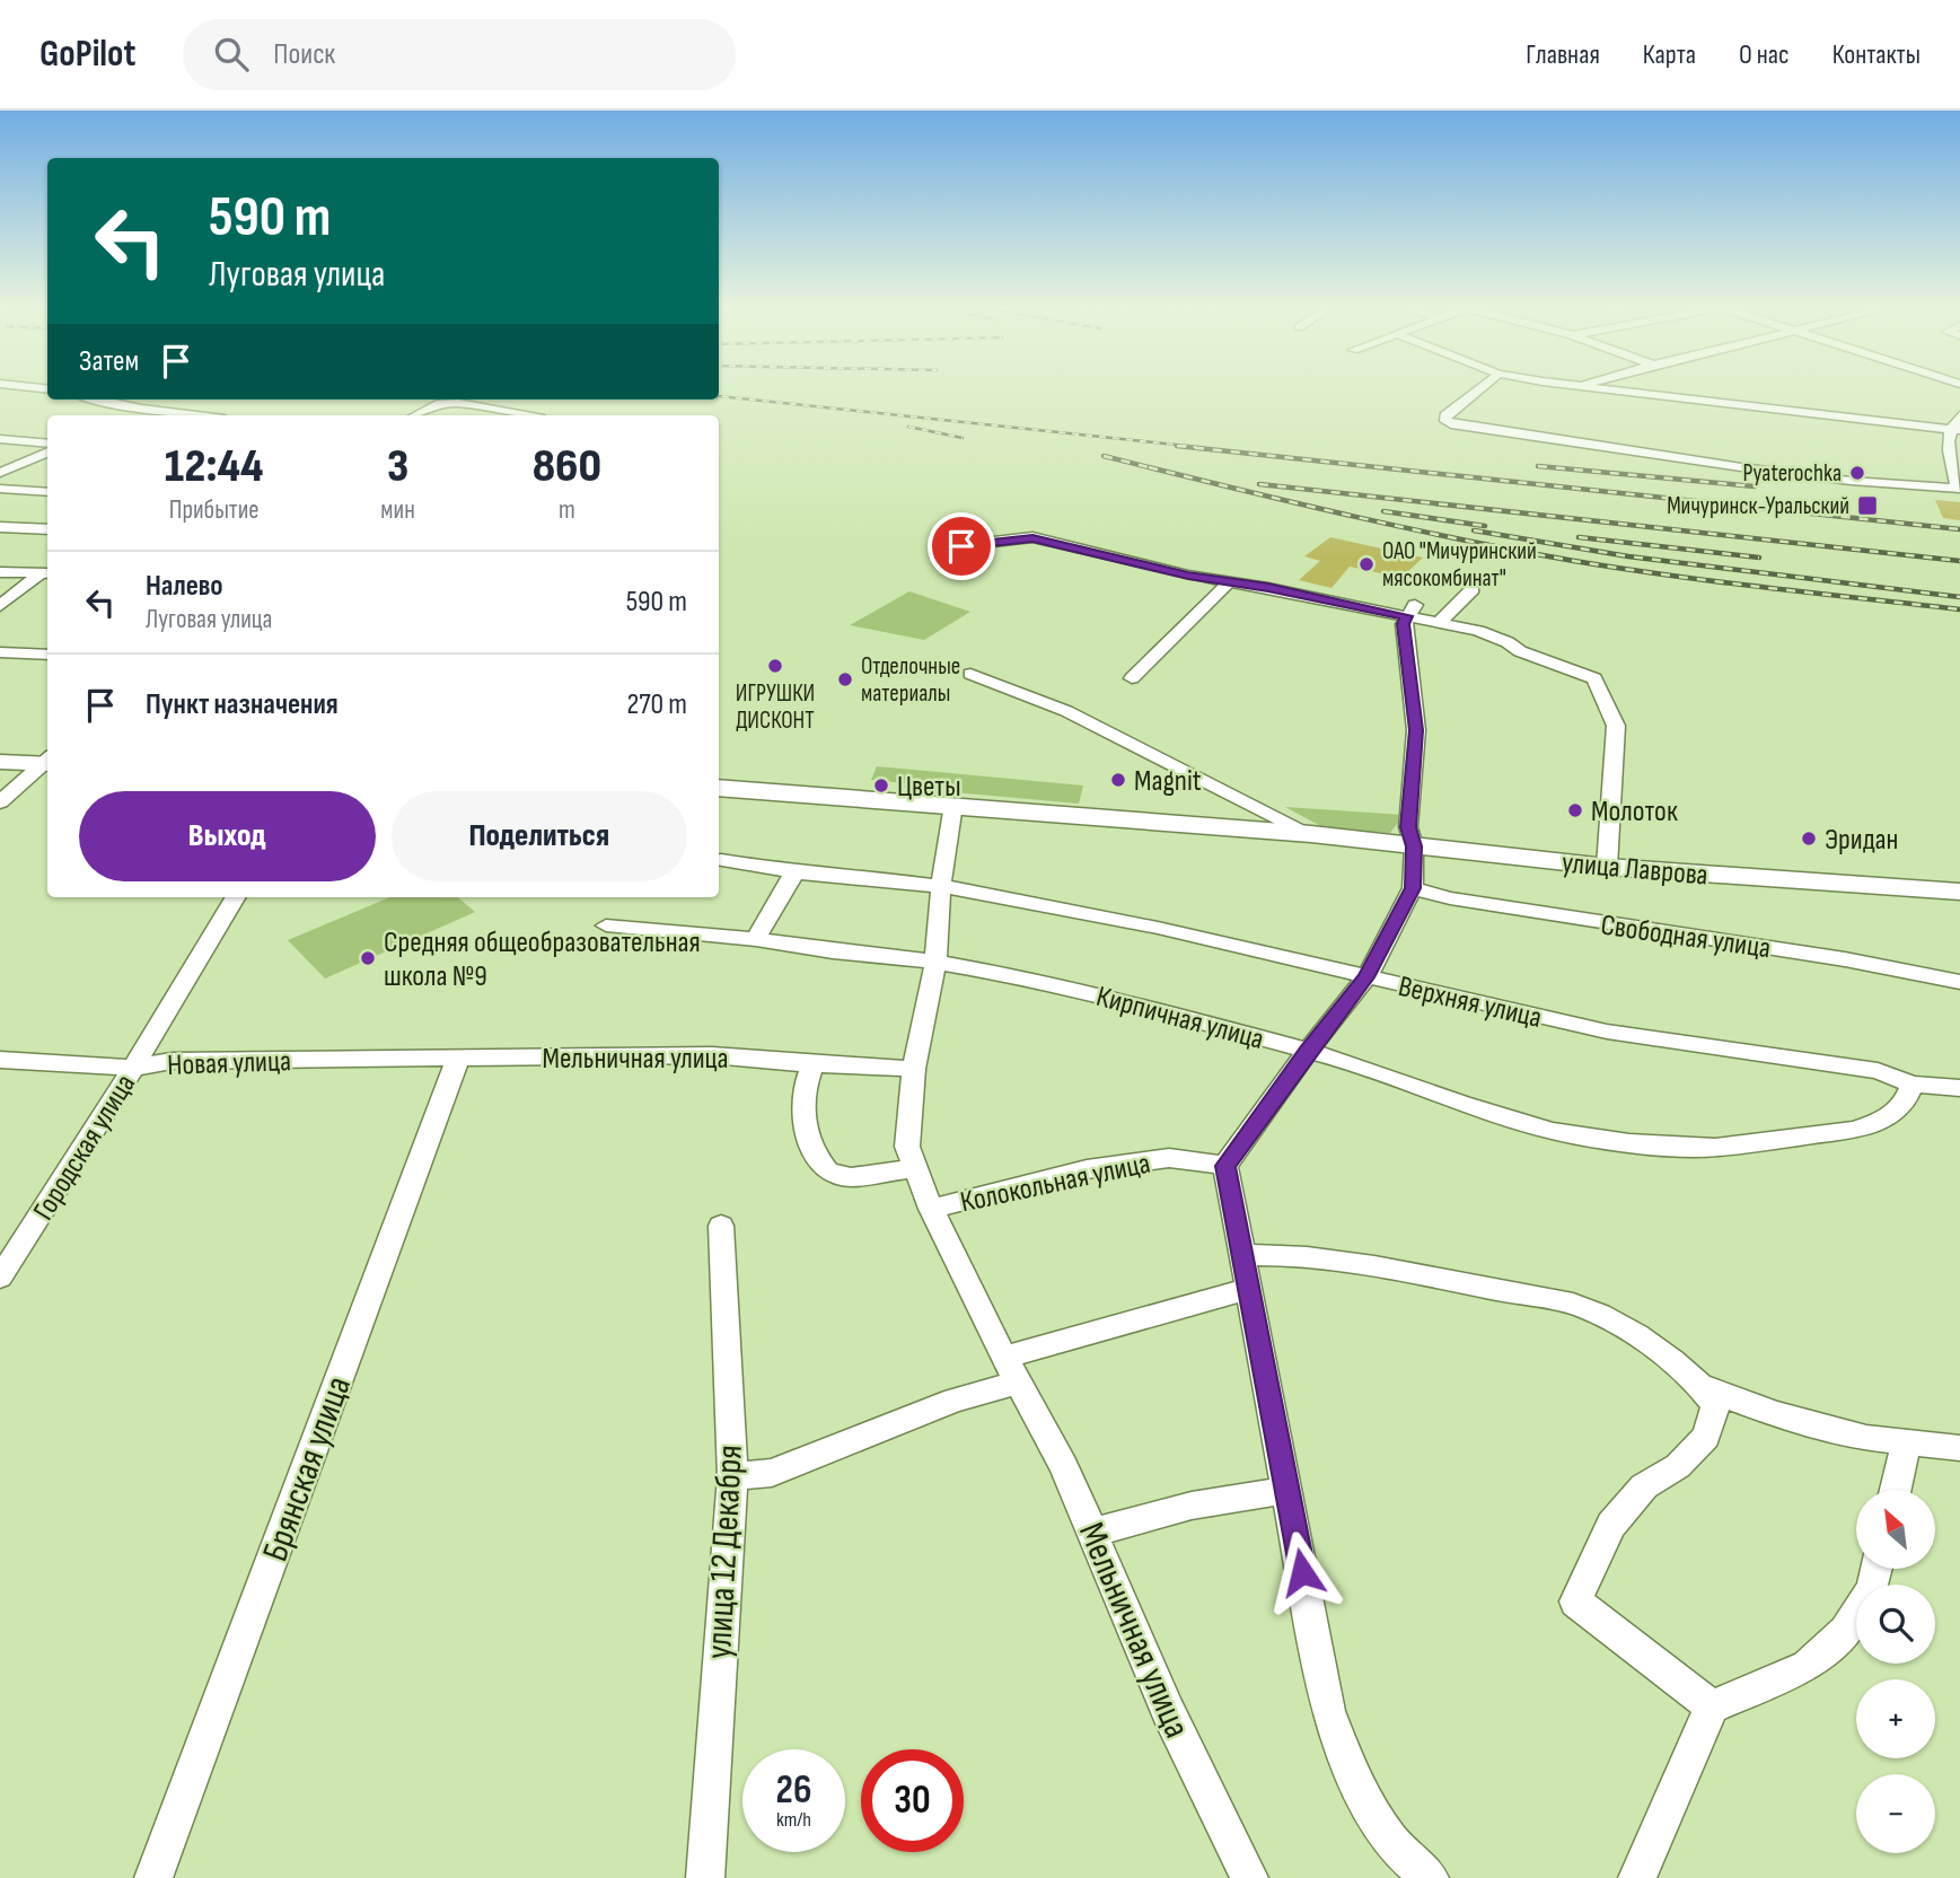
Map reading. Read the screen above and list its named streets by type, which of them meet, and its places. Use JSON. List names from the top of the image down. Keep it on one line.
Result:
{"streets":{"main road":["улица Лаврова"],"street":["Свободная улица","Верхняя улица","Кирпичная улица","Мельничная улица","Новая улица","Городская улица","Колокольная улица","Брянская улица","улица 12 Декабря"]},"crossings":[["улица Лаврова","Мельничная улица"],["Верхняя улица","Кирпичная улица"],["Верхняя улица","Мельничная улица"],["Кирпичная улица","Мельничная улица"],["Мельничная улица","Новая улица"],["Мельничная улица","Колокольная улица"],["Мельничная улица","Брянская улица"],["Новая улица","Городская улица"],["Новая улица","Брянская улица"]],"places":{"other":["Pyaterochka","ОАО \"Мичуринский мясокомбинат\"","ИГРУШКИ ДИСКОНТ","Отделочные материалы","Magnit","Цветы","Молоток","Эридан","Средняя общеобразовательная школа №9"],"transit":["Мичуринск-Уральский"]},"north":"top left","page":{"header":"GoPilot","search":"Поиск","nav":["Главная","Карта","О нас","Контакты"],"turn":["590 m","Луговая улица"],"then":"Затем","eta":["12:44","Прибытие","3","мин","860","m"],"list":[{"name":"Налево","note":"Луговая улица","value":"590 m"},{"name":"Пункт назначения","value":"270 m"}],"buttons":["Выход","Поделиться"],"map_buttons":["+","−"],"speed":"26 km/h","limit":"30"}}
